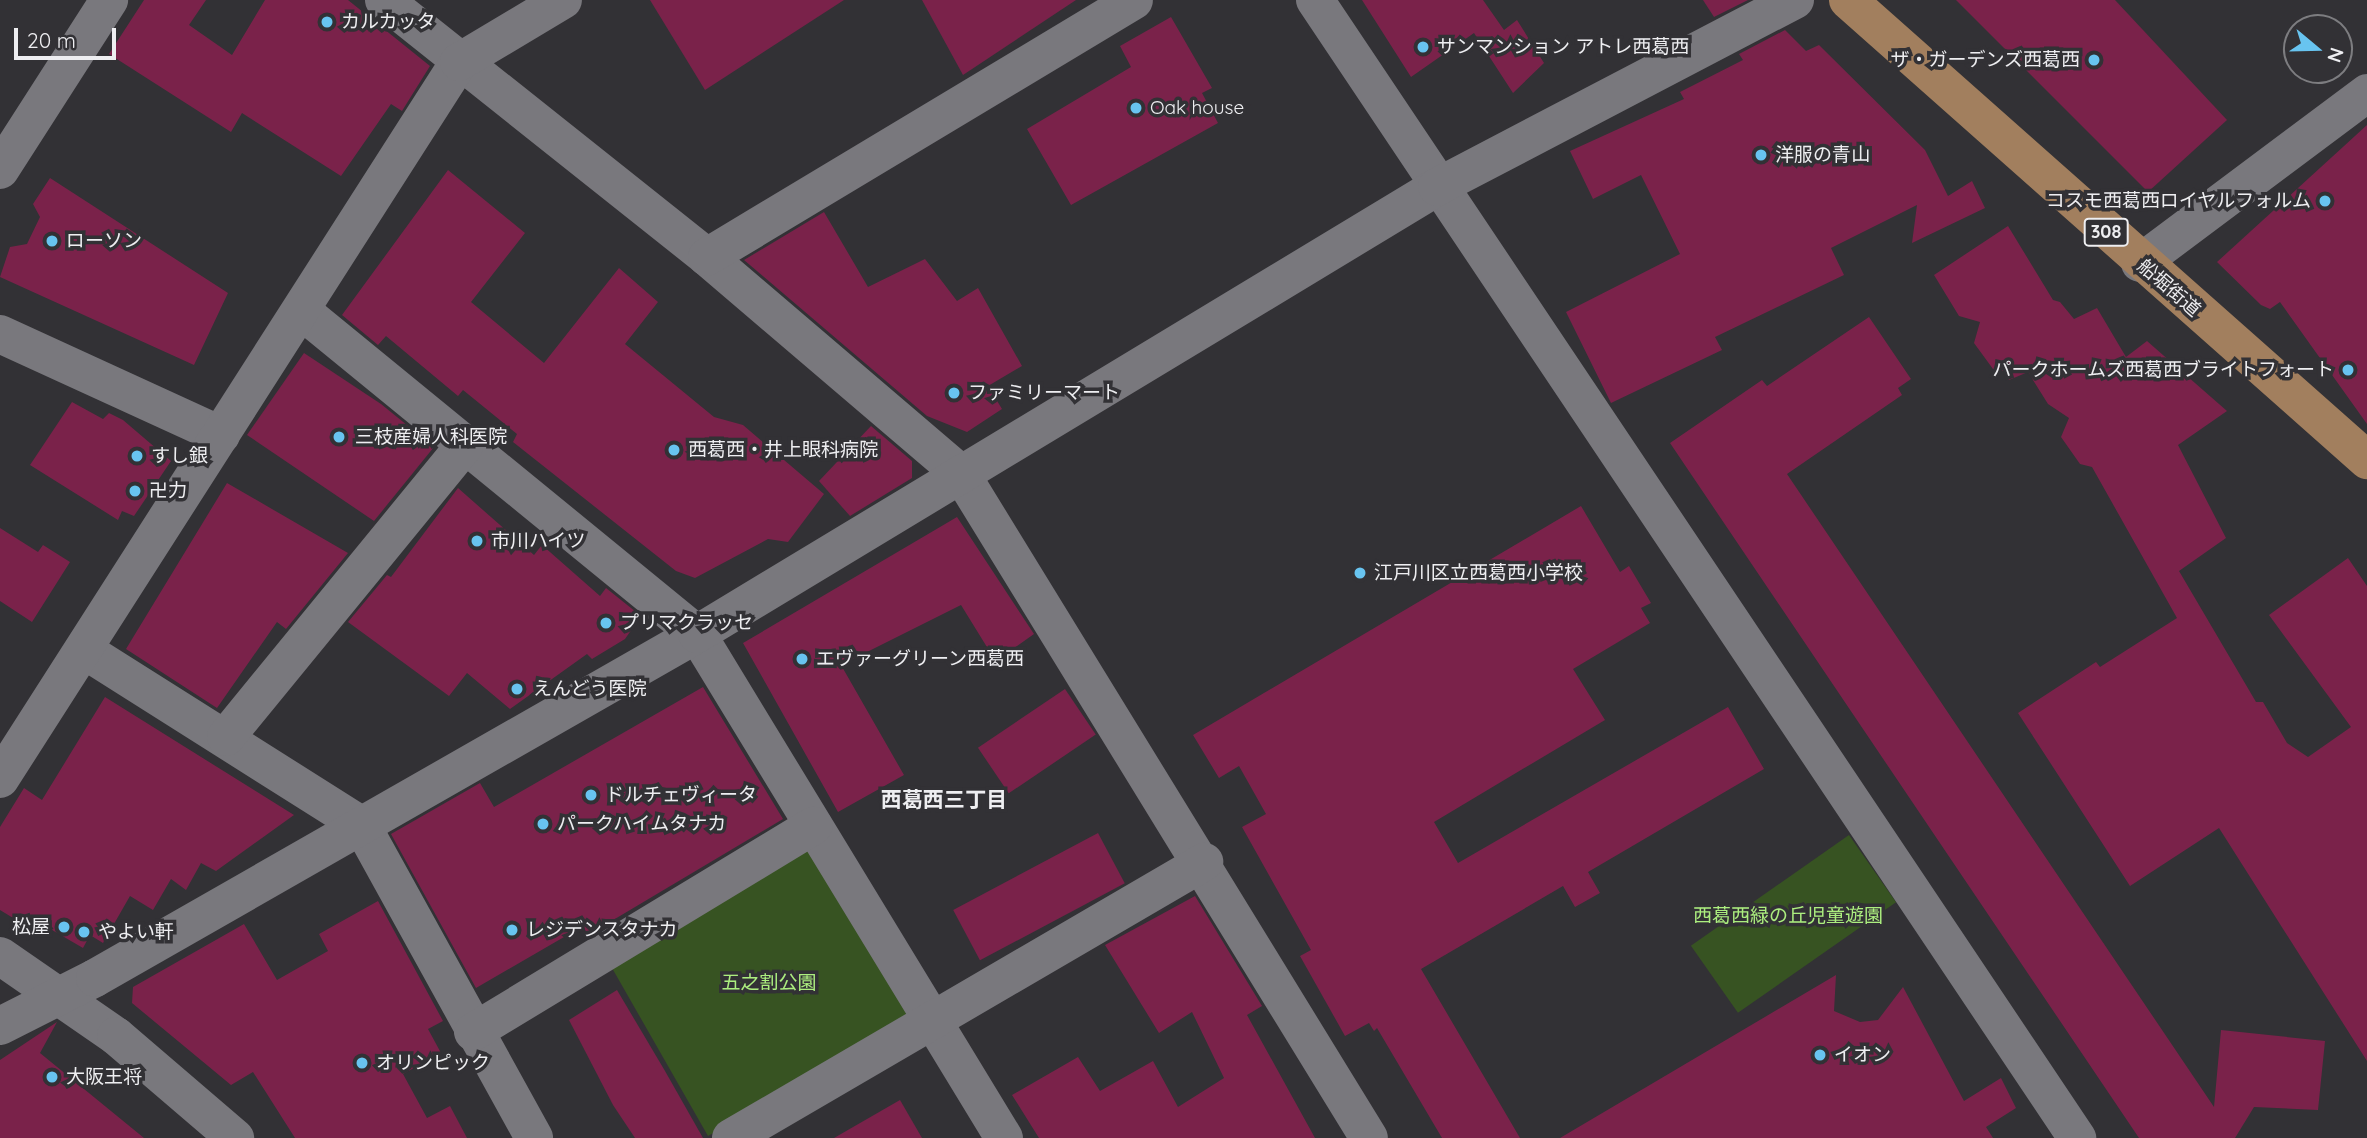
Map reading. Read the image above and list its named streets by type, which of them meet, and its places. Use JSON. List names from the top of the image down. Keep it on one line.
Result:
{"streets":{"main road":["308","船堀街道"]},"districts":["西葛西三丁目"],"parks":["西葛西緑の丘児童遊園","五之割公園"],"places":["カルカッタ","サンマンション アトレ西葛西","ザ・ガーデンズ西葛西","Oak house","洋服の青山","コスモ西葛西ロイヤルフォルム","ローソン","パークホームズ西葛西ブライトフォート","ファミリーマート","三枝産婦人科医院","西葛西・井上眼科病院","すし銀","卍力","市川ハイツ","江戸川区立西葛西小学校","プリマクラッセ","エヴァーグリーン西葛西","えんどう医院","ドルチェヴィータ","パークハイムタナカ","松屋","レジデンスタナカ","やよい軒","イオン","オリンピック","大阪王将"],"scale_bar":"20 m","north":"right"}
